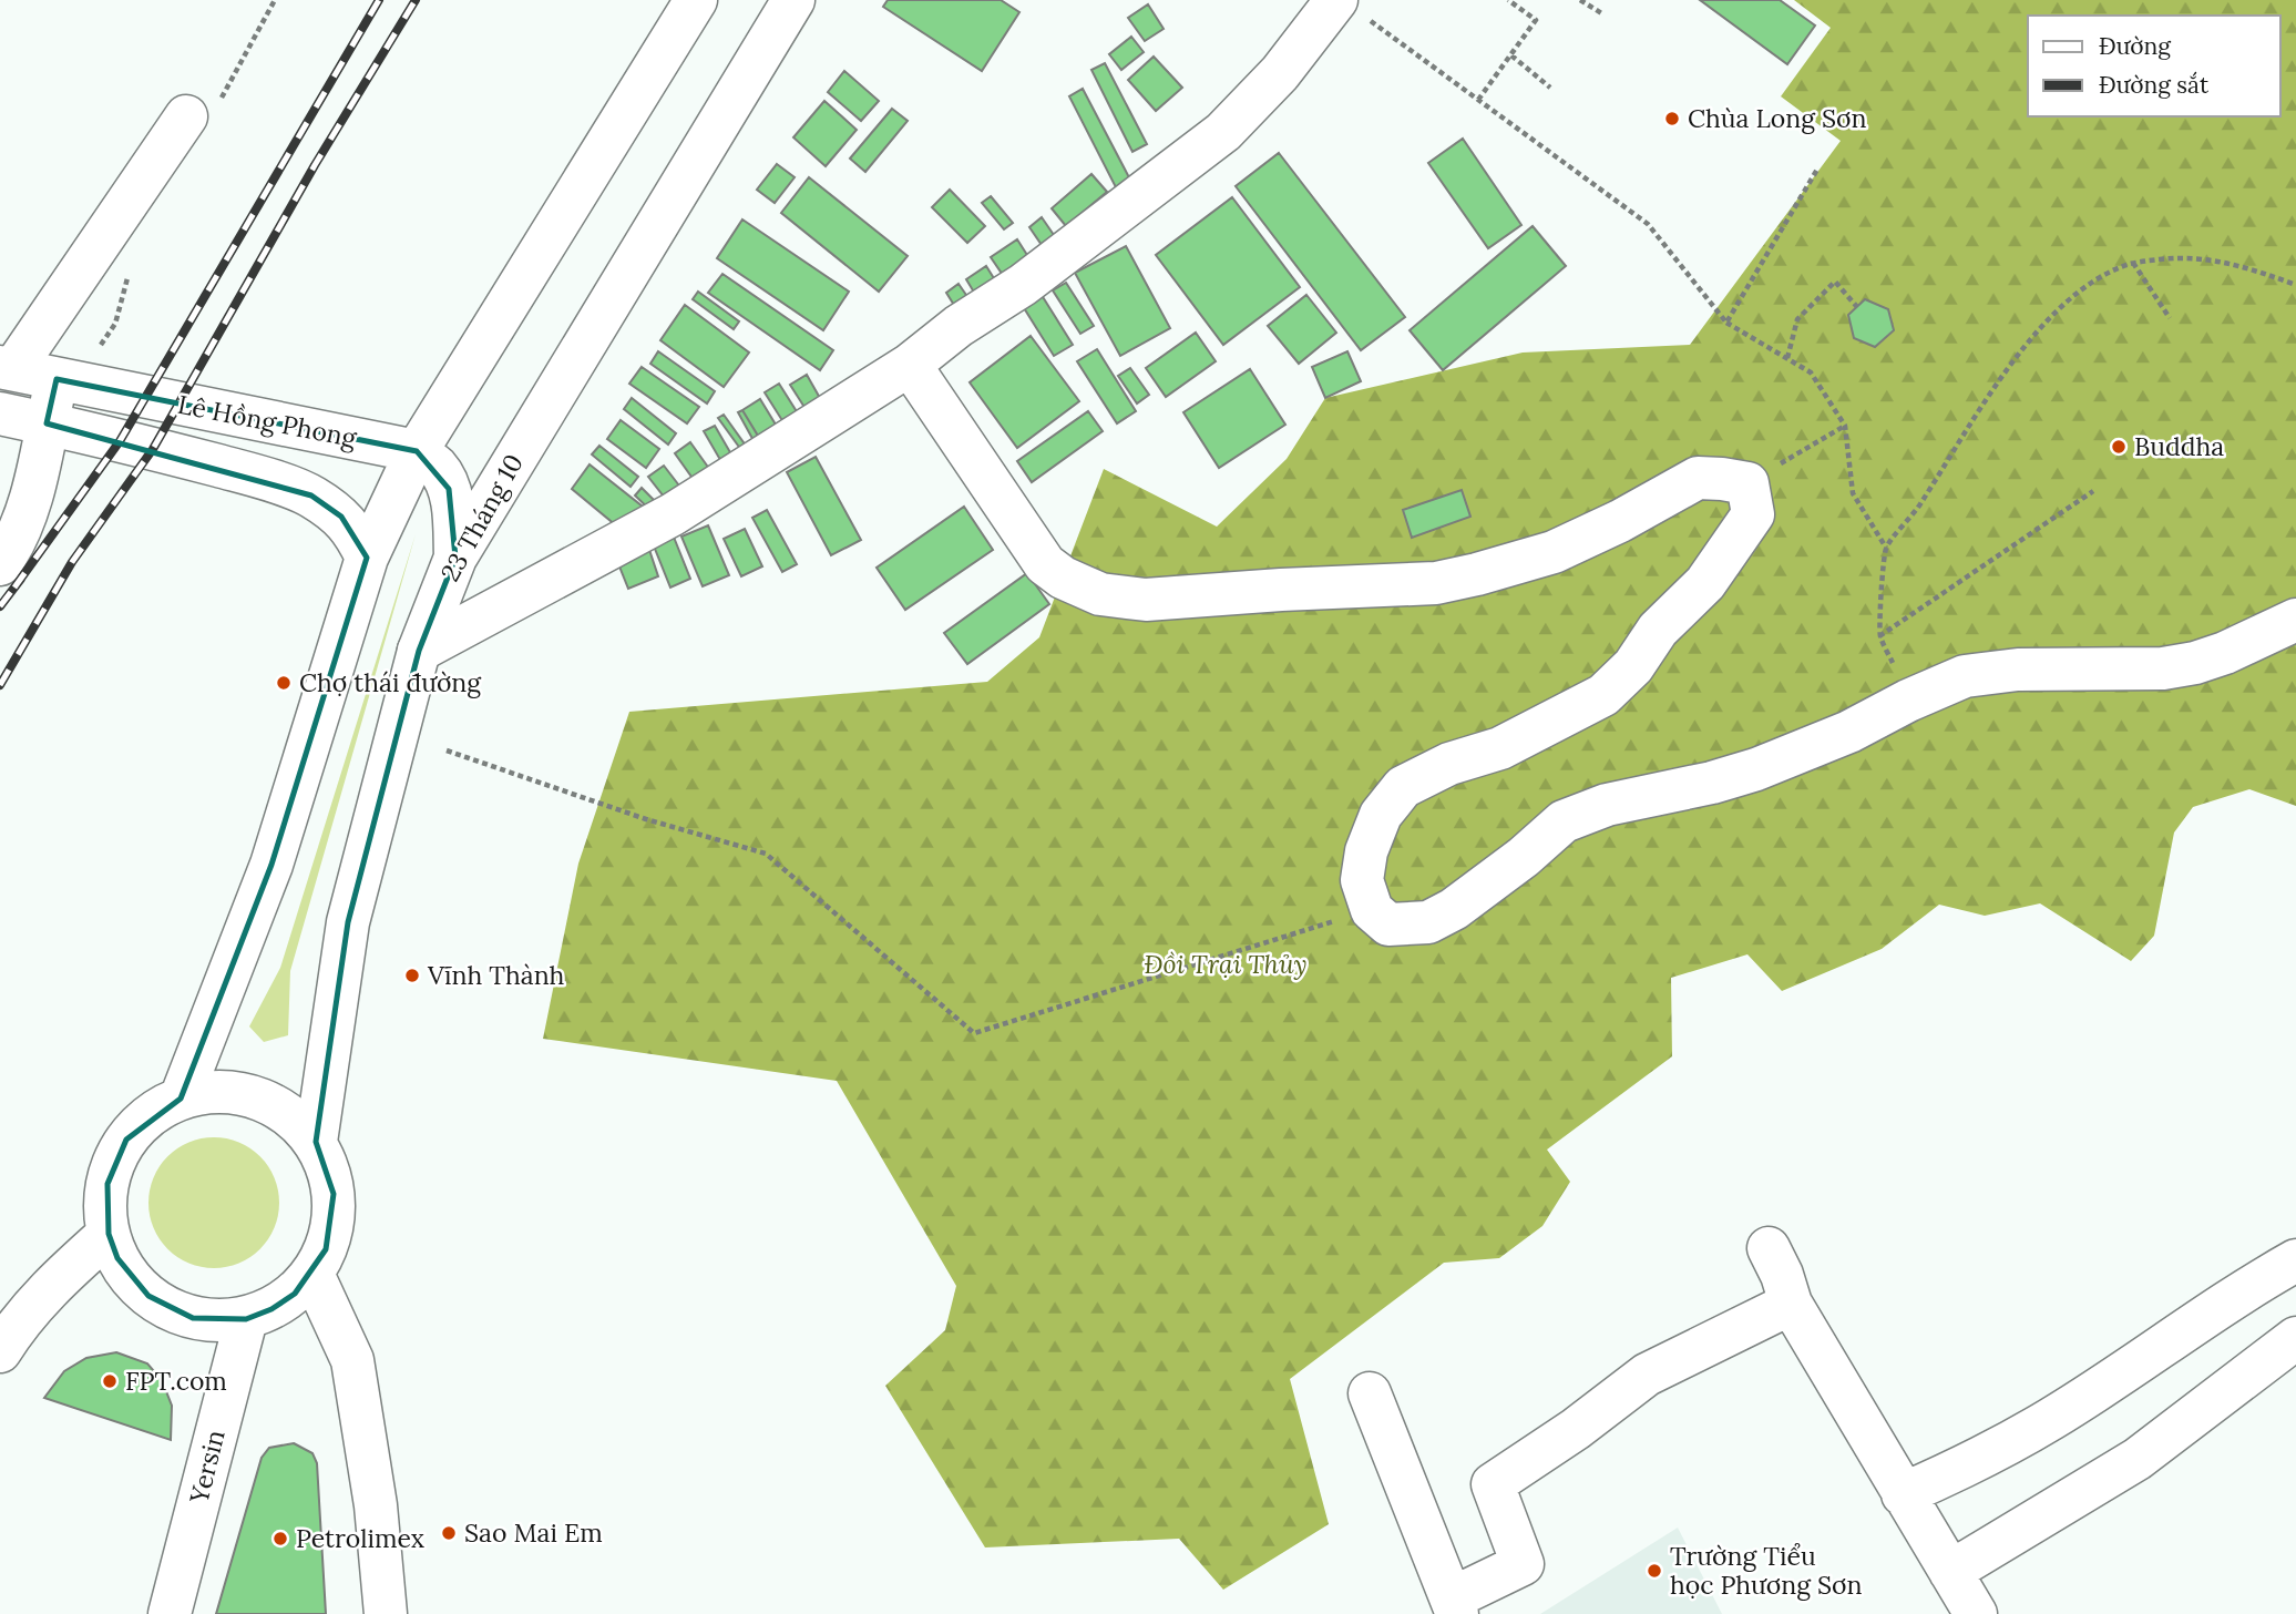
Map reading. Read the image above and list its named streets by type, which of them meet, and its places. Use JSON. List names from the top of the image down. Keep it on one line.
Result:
{"streets":{"main road":["Lê Hồng Phong","23 Tháng 10","Yersin"]},"crossings":[["23 Tháng 10","Yersin"]],"parks":["Đồi Trại Thủy"],"places":["Chùa Long Sơn","Buddha","Chợ thái đường","Vĩnh Thành","FPT.com","Sao Mai Em","Petrolimex","Trường Tiểu học Phương Sơn"],"legend":["Đường","Đường sắt"]}
